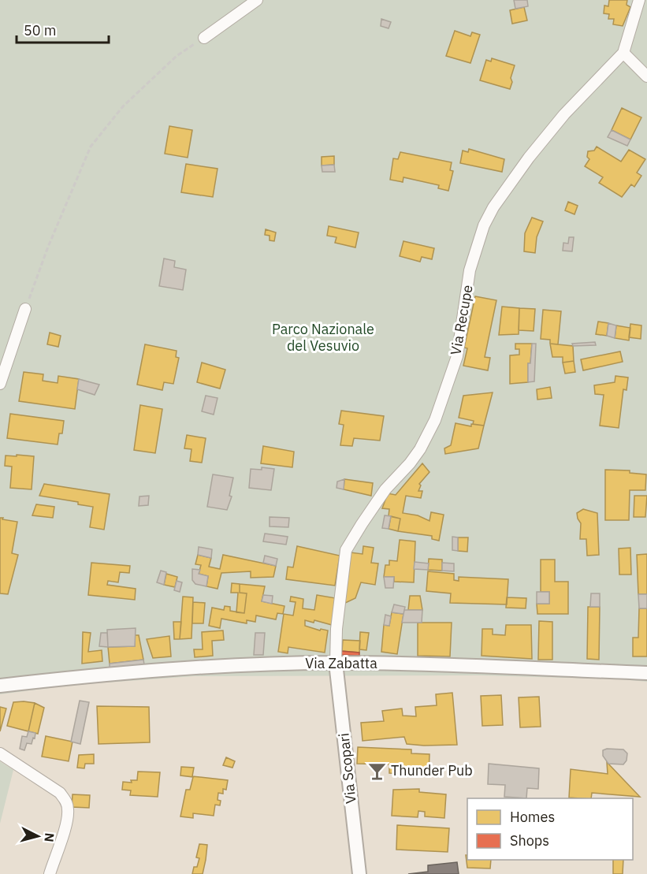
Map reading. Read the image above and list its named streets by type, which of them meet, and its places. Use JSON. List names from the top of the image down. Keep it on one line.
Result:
{"streets":{"street":["Via Recupe","Via Zabatta","Via Scopari"]},"crossings":[["Via Recupe","Via Zabatta"],["Via Recupe","Via Scopari"],["Via Zabatta","Via Scopari"]],"parks":["Parco Nazionale del Vesuvio"],"places":{"bar":["Thunder Pub"]},"legend":["Homes","Shops"],"scale_bar":"50 m","north":"right"}
